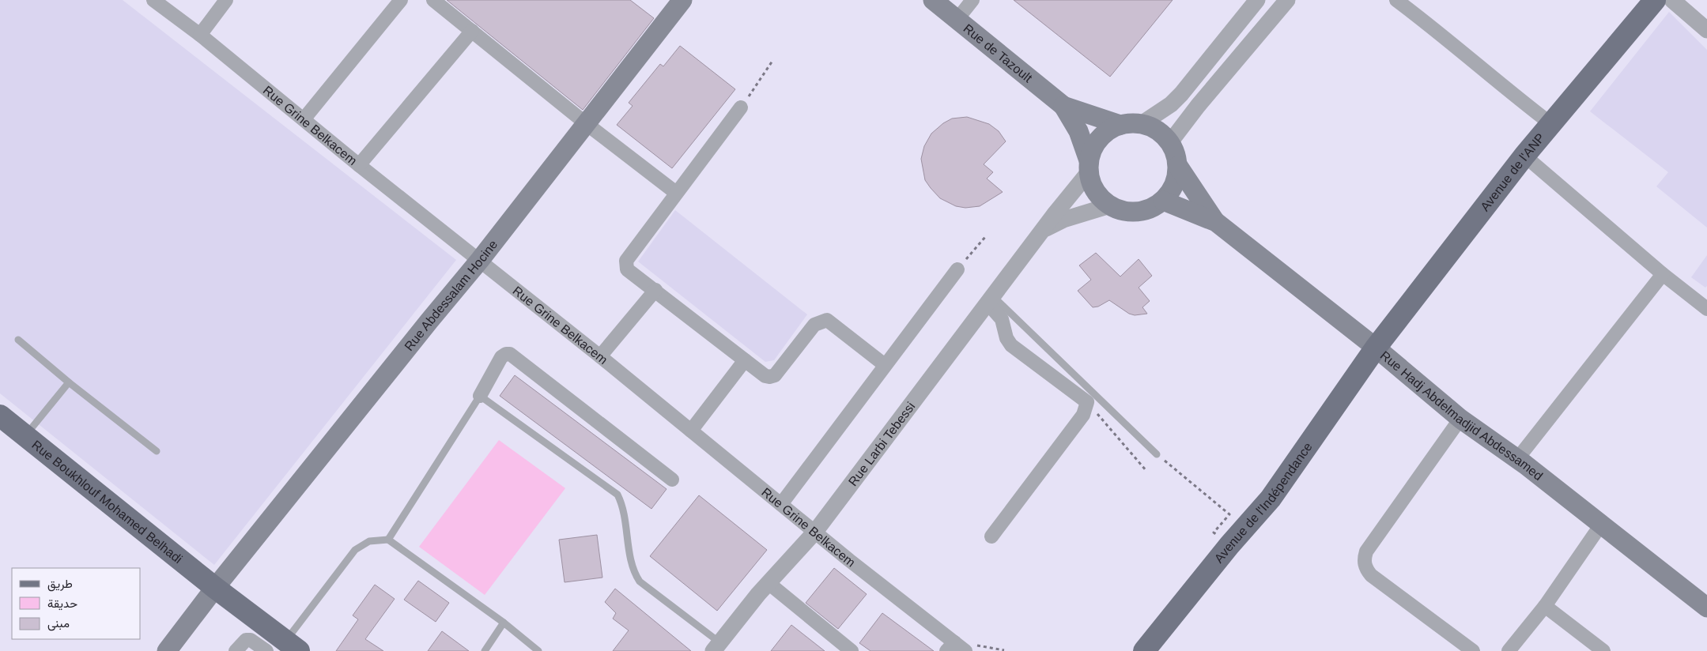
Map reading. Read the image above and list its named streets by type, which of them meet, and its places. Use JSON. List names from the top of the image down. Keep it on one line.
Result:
{"streets":{"main road":["Rue de Tazoult","Avenue de l'ANP","Rue Abdessalam Hocine","Rue Hadj Abdelmadjid Abdessamed","Rue Boukhlouf Mohamed Belhadi","Avenue de l'Indépendance"],"street":["Rue Grine Belkacem","Rue Larbi Tebessi"]},"crossings":[["Rue de Tazoult","Rue Hadj Abdelmadjid Abdessamed"],["Rue de Tazoult","Rue Larbi Tebessi"],["Rue Grine Belkacem","Rue Abdessalam Hocine"],["Rue Grine Belkacem","Rue Larbi Tebessi"],["Avenue de l'ANP","Rue Hadj Abdelmadjid Abdessamed"],["Avenue de l'ANP","Avenue de l'Indépendance"],["Rue Abdessalam Hocine","Rue Boukhlouf Mohamed Belhadi"],["Rue Hadj Abdelmadjid Abdessamed","Rue Larbi Tebessi"],["Rue Hadj Abdelmadjid Abdessamed","Avenue de l'Indépendance"]],"legend":["طريق","حديقة","مبنى"]}
